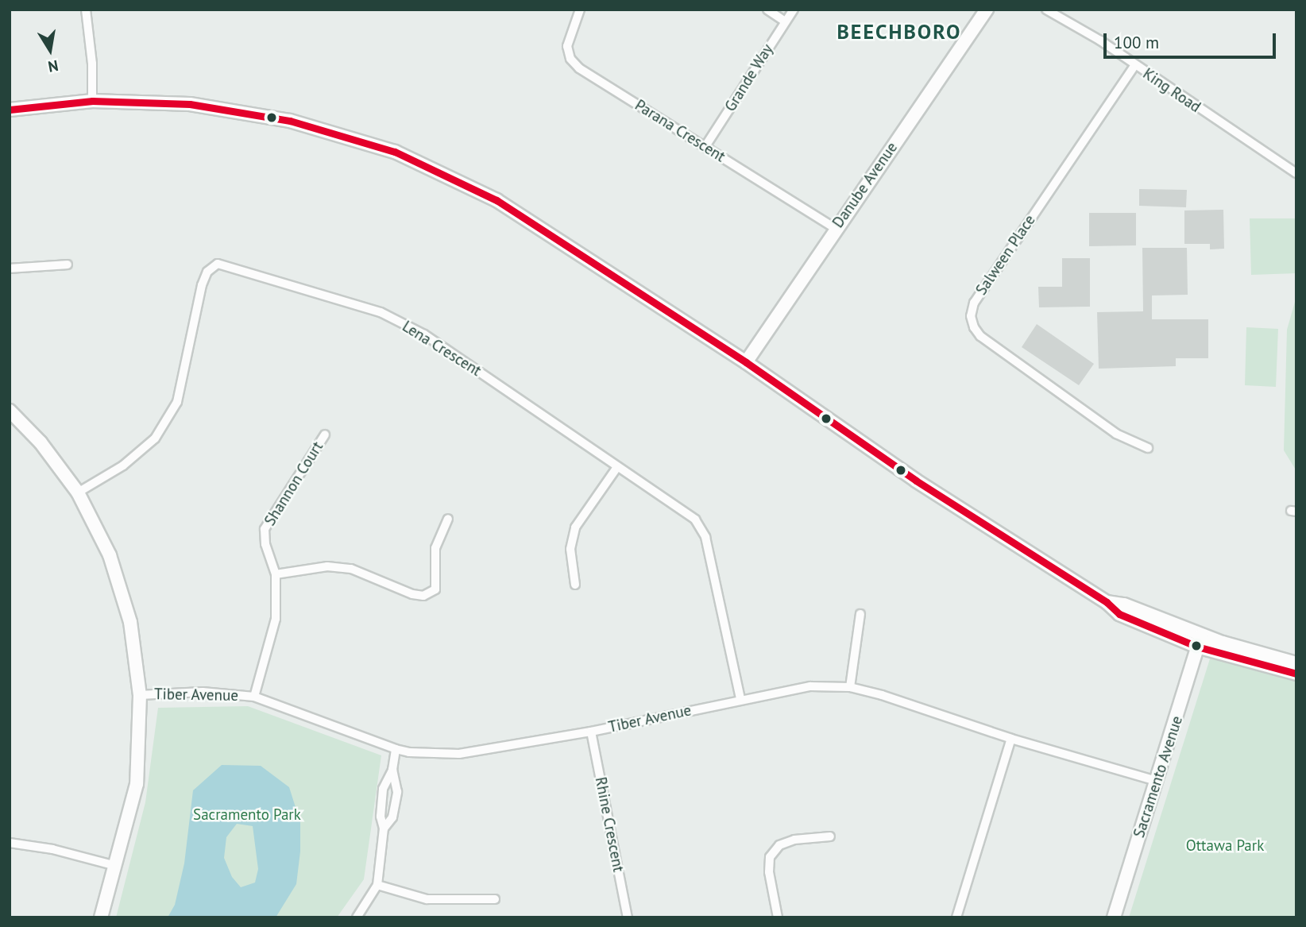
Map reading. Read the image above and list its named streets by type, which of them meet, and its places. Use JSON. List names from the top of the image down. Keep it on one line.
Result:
{"streets":{"street":["Grande Way","King Road","Parana Crescent","Danube Avenue","Salween Place","Lena Crescent","Shannon Court","Tiber Avenue","Sacramento Avenue","Rhine Crescent"]},"crossings":[["Grande Way","Parana Crescent"],["King Road","Salween Place"],["Parana Crescent","Danube Avenue"],["Lena Crescent","Tiber Avenue"],["Shannon Court","Tiber Avenue"],["Tiber Avenue","Sacramento Avenue"],["Tiber Avenue","Rhine Crescent"]],"districts":["BEECHBORO"],"parks":["Sacramento Park","Ottawa Park"],"scale_bar":"100 m","north":"bottom"}
